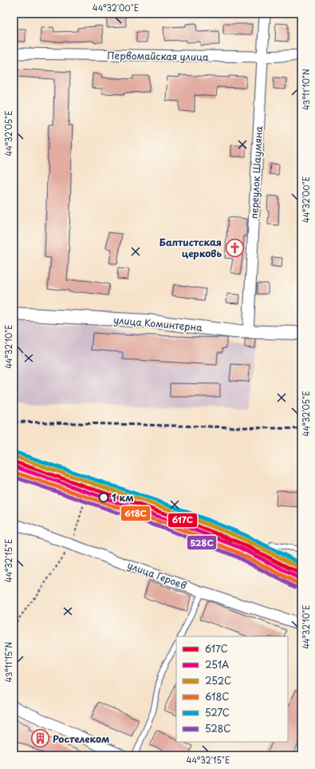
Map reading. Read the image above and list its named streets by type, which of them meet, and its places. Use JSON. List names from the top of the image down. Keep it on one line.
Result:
{"streets":{"street":["Первомайская улица","переулок Шаумяна","улица Коминтерна","улица Героев"]},"crossings":[["Первомайская улица","переулок Шаумяна"],["переулок Шаумяна","улица Коминтерна"]],"places":{"church":["Баптистская церковь"],"other":["1 км"],"building":["Ростелеком"]},"lines":["transit line 527С","transit line 252С","transit line 617C","transit line 251А","transit line 618С","transit line 528С"],"legend":["617C","251А","252С","618С","527С","528С"],"coordinates":["44°32'00\"E","43°11'10\"N","44°32'05\"E","44°32'10\"E","44°32'15\"E","43°11'15\"N"]}
